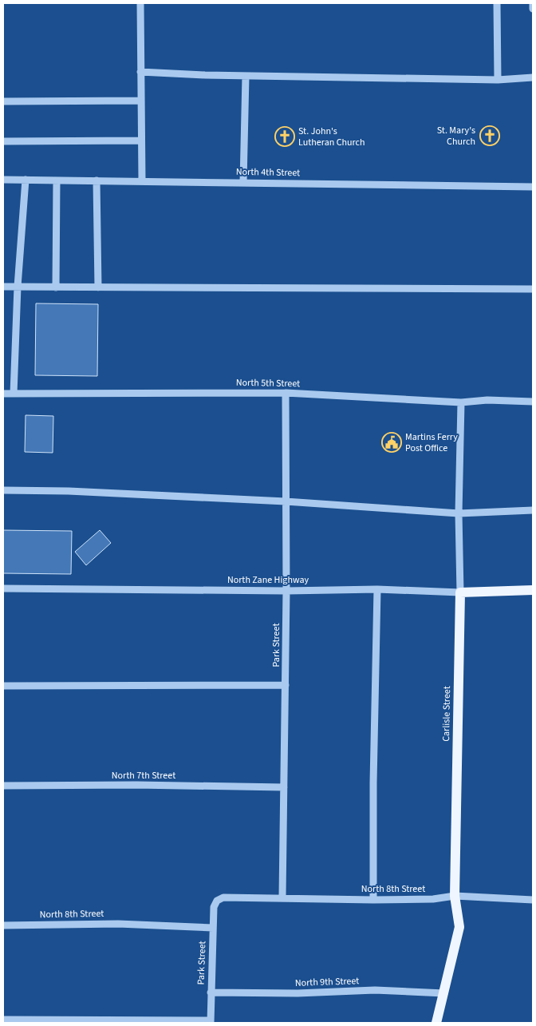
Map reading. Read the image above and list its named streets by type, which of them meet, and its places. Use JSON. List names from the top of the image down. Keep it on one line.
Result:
{"streets":{"main road":["North Zane Highway","Carlisle Street"],"street":["North 4th Street","North 5th Street","Park Street","North 7th Street","North 8th Street","North 9th Street"]},"crossings":[["North 5th Street","Park Street"],["North 5th Street","Carlisle Street"],["North Zane Highway","Park Street"],["North Zane Highway","Carlisle Street"],["Park Street","North 7th Street"],["Park Street","North 8th Street"],["Park Street","North 9th Street"],["Carlisle Street","North 8th Street"],["Carlisle Street","North 9th Street"]],"places":{"church":["St. Mary's Church","St. John's Lutheran Church"],"public building":["Martins Ferry Post Office"]}}
